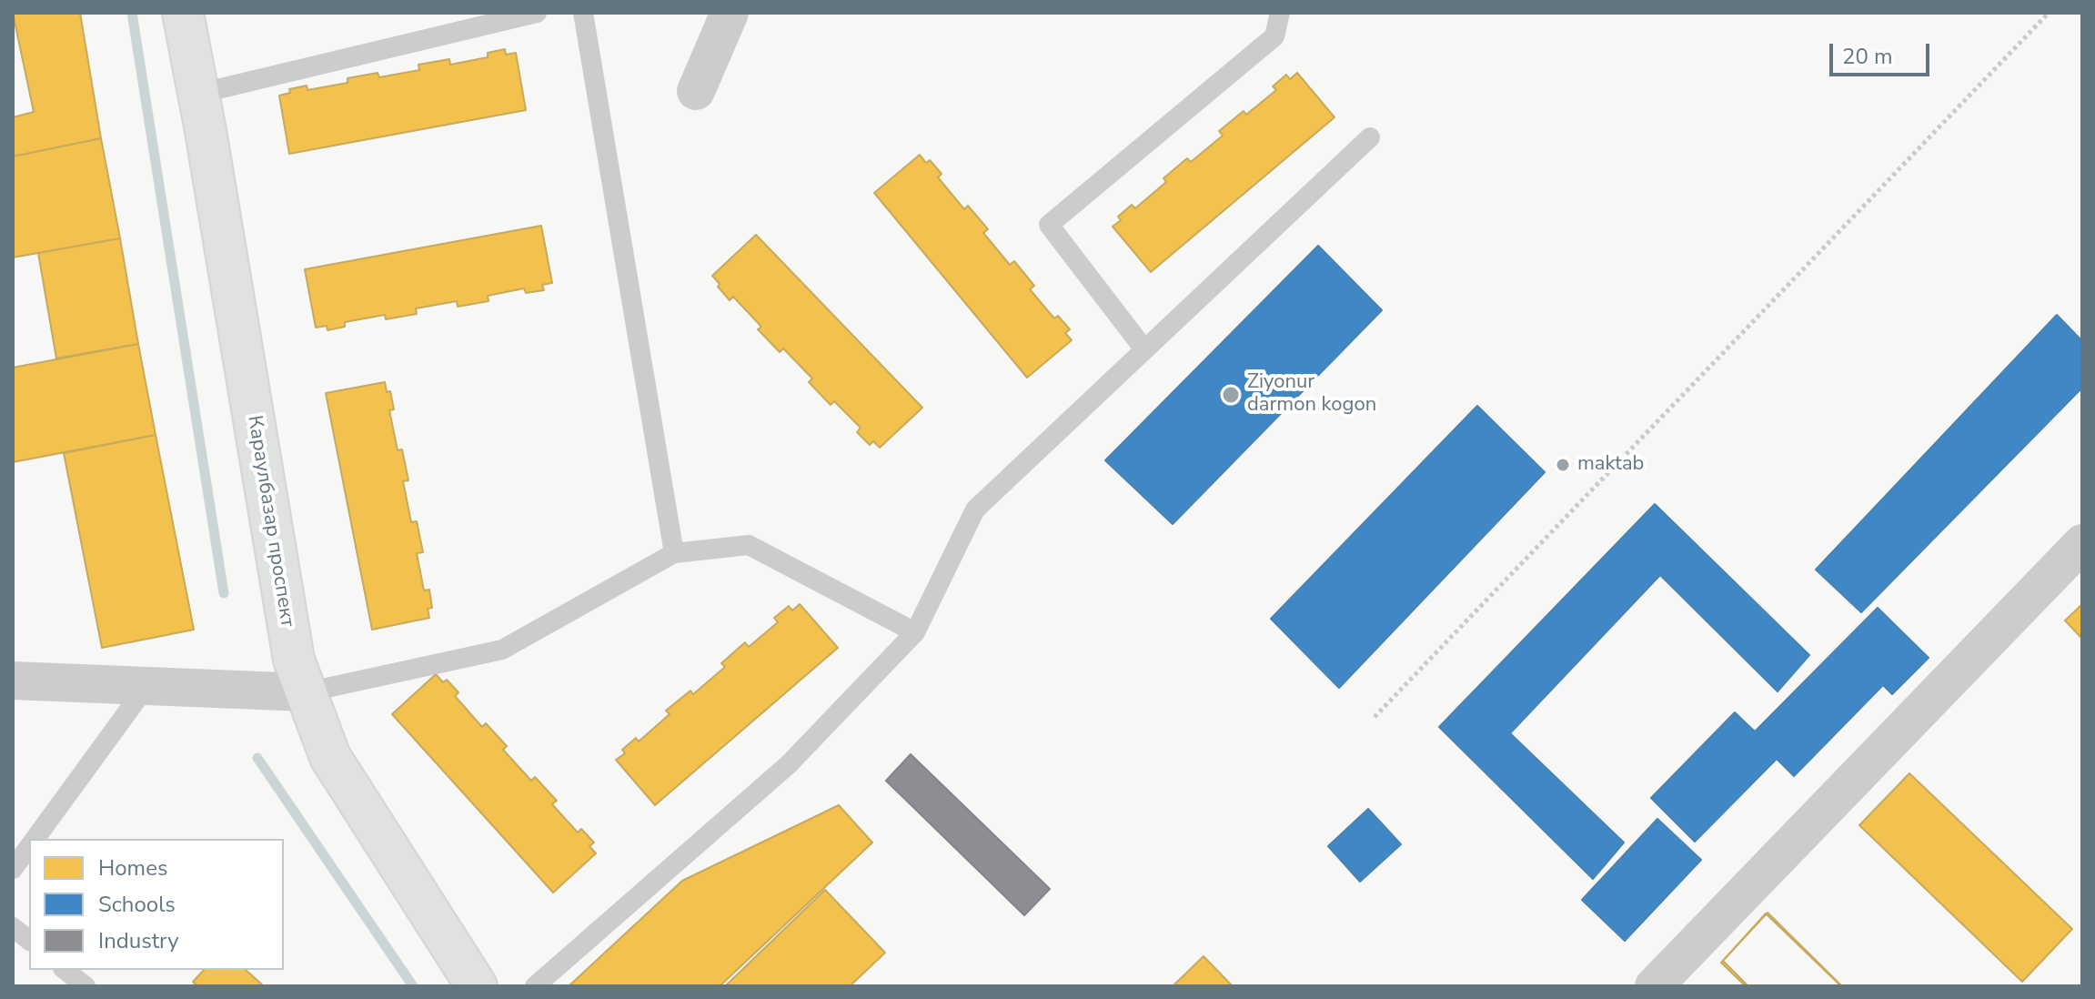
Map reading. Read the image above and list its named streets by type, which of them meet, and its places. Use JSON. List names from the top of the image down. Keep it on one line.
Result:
{"streets":{"street":["Караулбазар проспект"]},"places":["Ziyonur darmon kogon","maktab"],"legend":["Homes","Schools","Industry"],"scale_bar":"20 m"}
